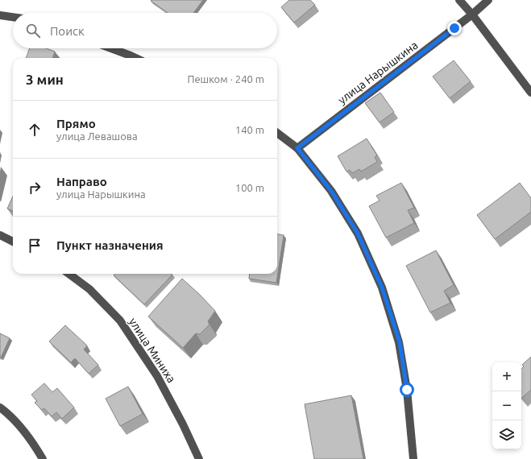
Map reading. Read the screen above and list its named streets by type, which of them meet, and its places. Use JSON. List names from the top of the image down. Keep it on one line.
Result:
{"streets":{"street":["улица Нарышкина","улица Миниха"]},"page":{"search":"Поиск","heading":["3 мин","Пешком · 240 m"],"list":[["Прямо","улица Левашова","140 m"],["Направо","улица Нарышкина","100 m"],"Пункт назначения"],"map_buttons":["+","−"]}}
